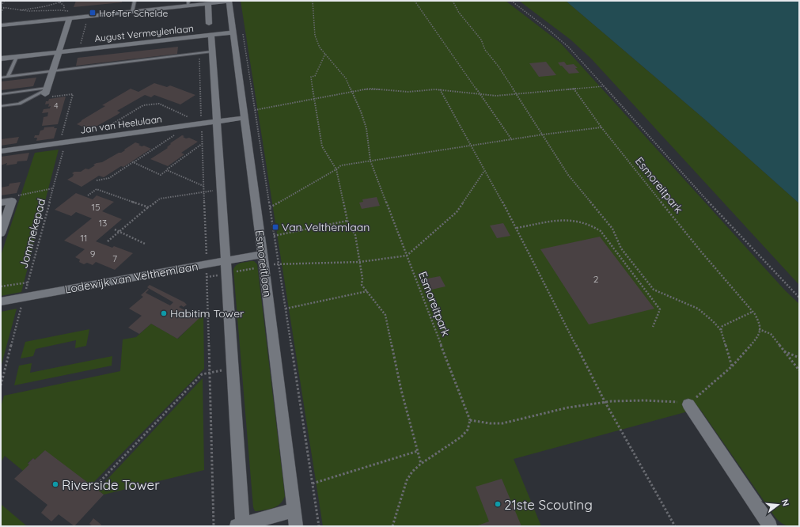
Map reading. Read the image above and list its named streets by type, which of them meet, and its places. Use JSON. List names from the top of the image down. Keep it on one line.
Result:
{"streets":{"street":["August Vermeylenlaan","Jan van Heelulaan","Esmoreitlaan","Lodewijk van Velthemlaan"],"path":["Esmoreitpark","Jommekepad"]},"crossings":[["August Vermeylenlaan","Esmoreitlaan"],["Jan van Heelulaan","Jommekepad"],["Jan van Heelulaan","Esmoreitlaan"],["Jommekepad","Lodewijk van Velthemlaan"],["Esmoreitlaan","Lodewijk van Velthemlaan"]],"places":{"transit":["Hof Ter Schelde","Van Velthemlaan"],"other":["Habitim Tower","Riverside Tower","21ste Scouting"]},"house_numbers":["4","15","13","11","9","7","2"],"north":"right"}
